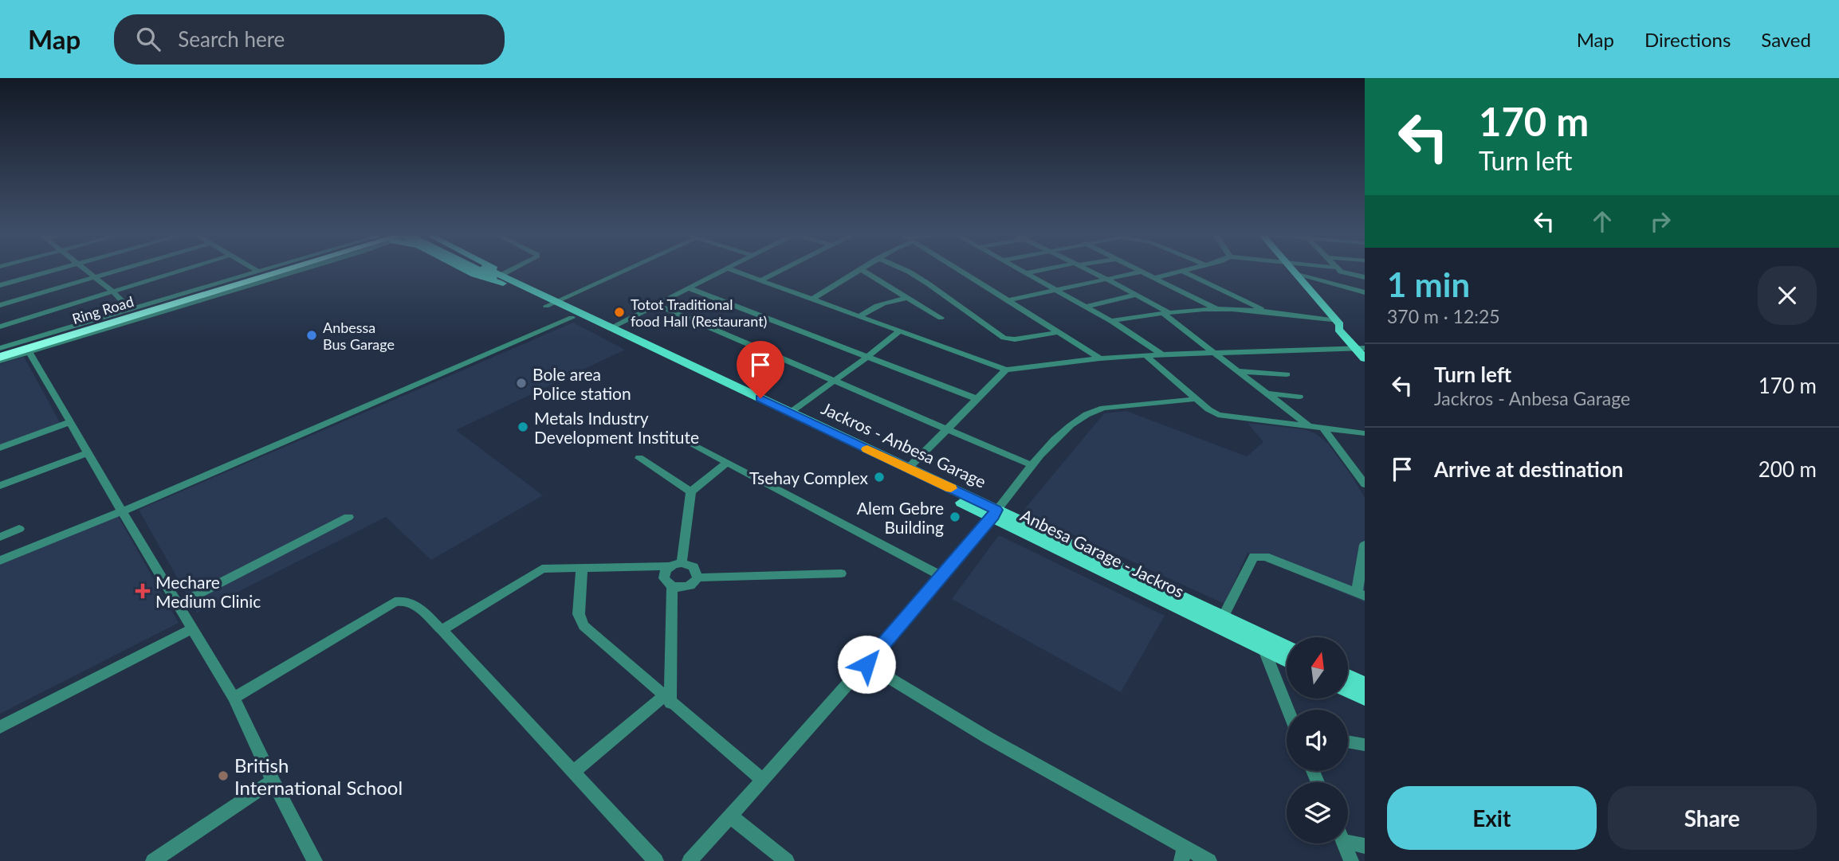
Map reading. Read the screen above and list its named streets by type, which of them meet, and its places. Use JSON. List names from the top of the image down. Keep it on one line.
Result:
{"streets":{"highway":["Ring Road"],"main road":["Jackros - Anbesa Garage","Anbesa Garage - Jackros"]},"crossings":[["Jackros - Anbesa Garage","Anbesa Garage - Jackros"]],"places":{"other":["Totot Traditional food Hall (Restaurant)","Anbessa Bus Garage","Bole area Police station","Metals Industry Development Institute","Tsehay Complex","Alem Gebre Building","British International School"],"health":["Mechare Medium Clinic"]},"north":"top","page":{"header":"Map","search":"Search here","nav":["Map","Directions","Saved"],"turn":["170 m","Turn left"],"heading":["1 min","370 m · 12:25"],"list":[{"name":"Turn left","note":"Jackros - Anbesa Garage","value":"170 m"},{"name":"Arrive at destination","value":"200 m"}],"buttons":["Exit","Share"]}}
